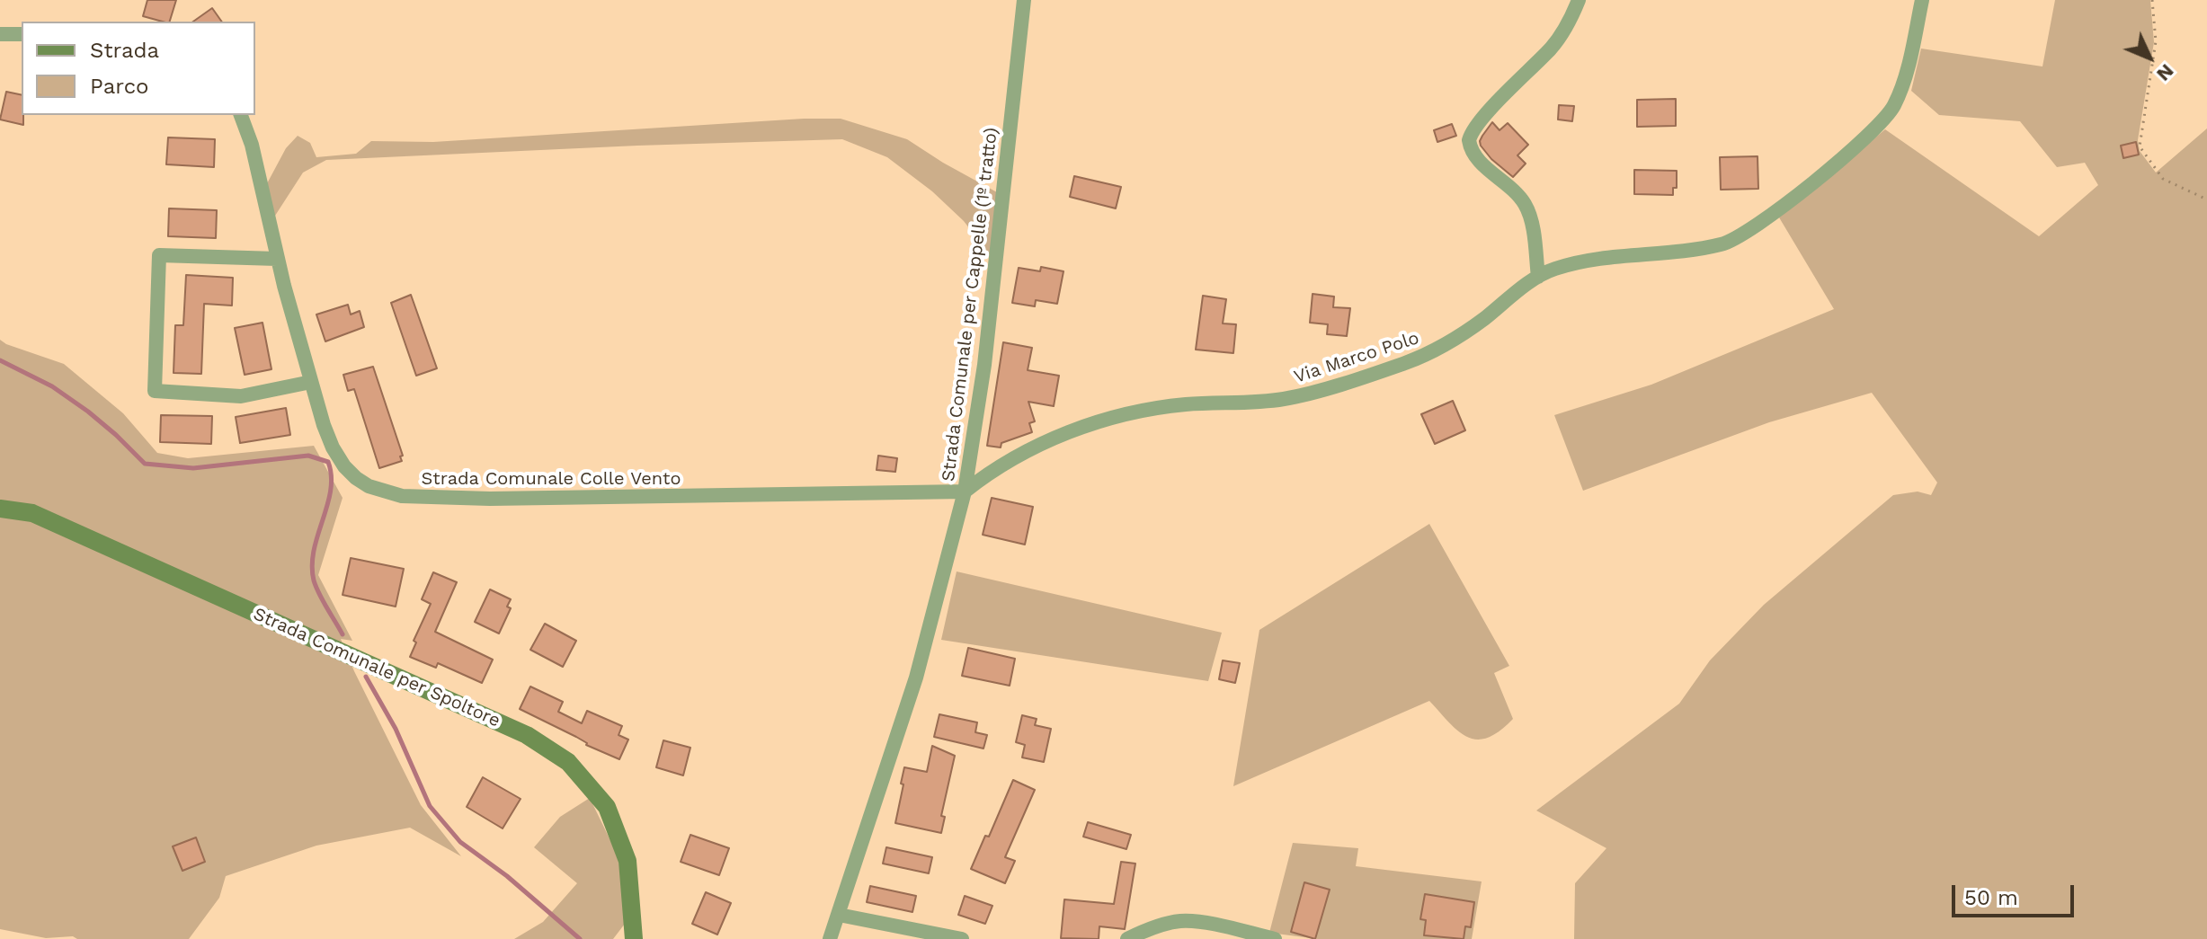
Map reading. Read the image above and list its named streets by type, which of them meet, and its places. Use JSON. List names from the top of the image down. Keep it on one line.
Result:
{"streets":{"street":["Strada Comunale per Cappelle (1º tratto)","Via Marco Polo","Strada Comunale Colle Vento","Strada Comunale per Spoltore"]},"crossings":[["Strada Comunale per Cappelle (1º tratto)","Via Marco Polo"],["Strada Comunale per Cappelle (1º tratto)","Strada Comunale Colle Vento"],["Via Marco Polo","Strada Comunale Colle Vento"]],"legend":["Strada","Parco"],"scale_bar":"50 m","north":"bottom right"}
